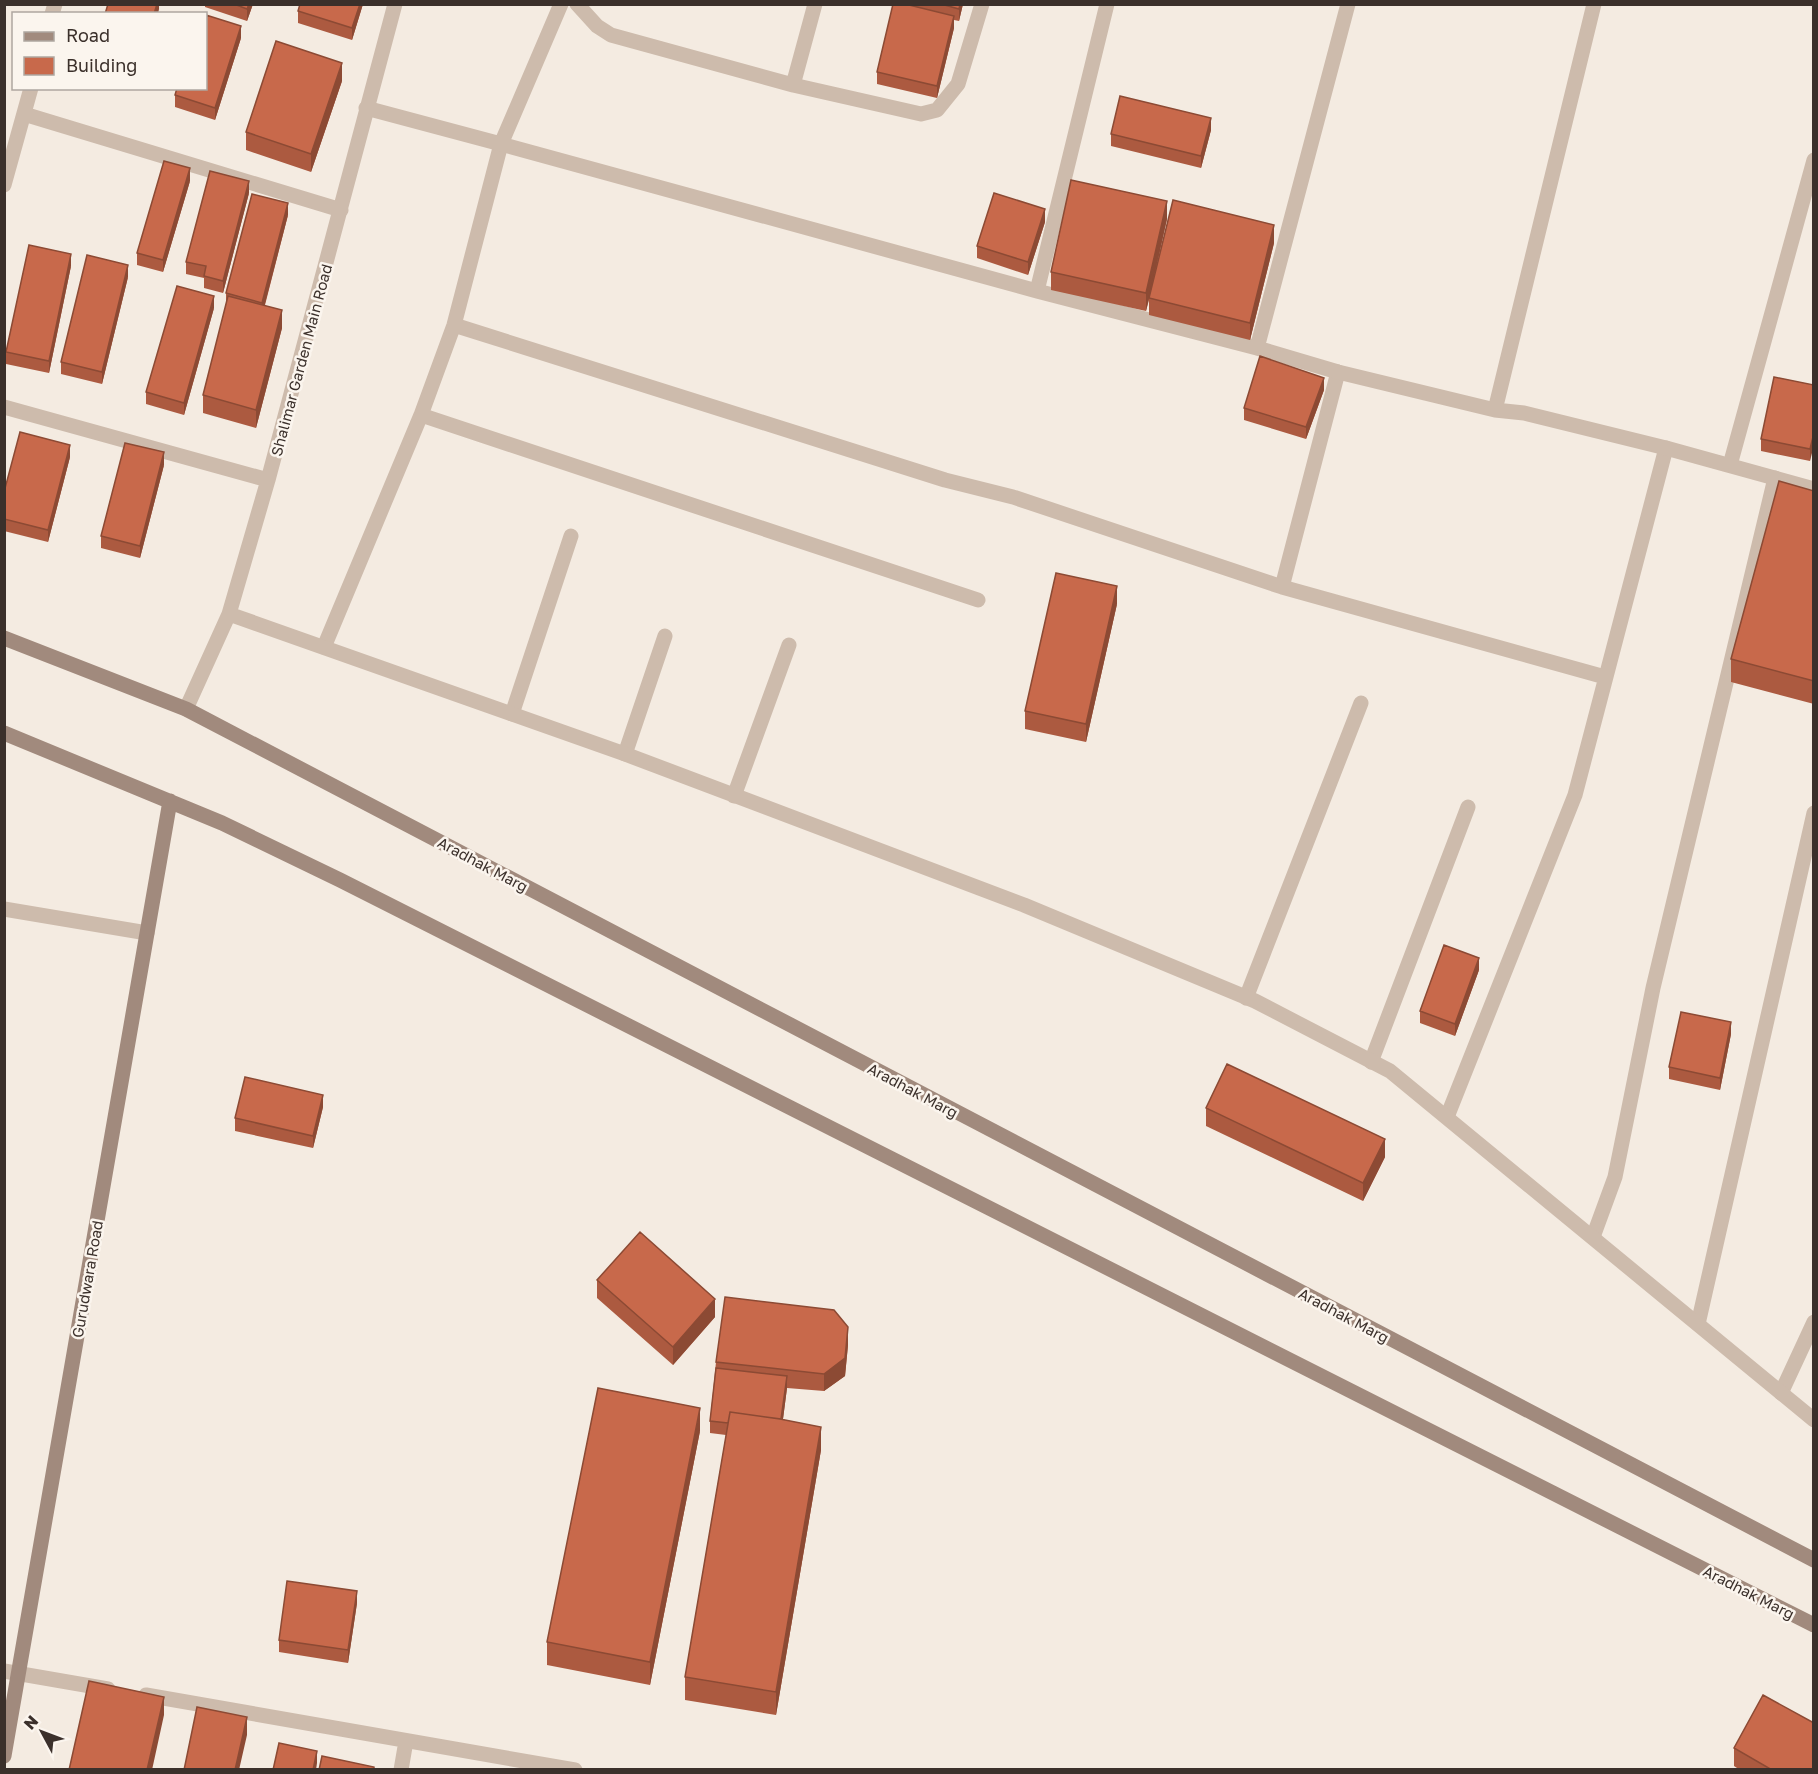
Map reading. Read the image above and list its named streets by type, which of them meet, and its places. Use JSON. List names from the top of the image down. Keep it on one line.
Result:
{"streets":{"main road":["Aradhak Marg","Gurudwara Road"],"street":["Shalimar Garden Main Road"]},"crossings":[["Shalimar Garden Main Road","Aradhak Marg"],["Aradhak Marg","Gurudwara Road"]],"legend":["Road","Building"],"north":"top left"}
